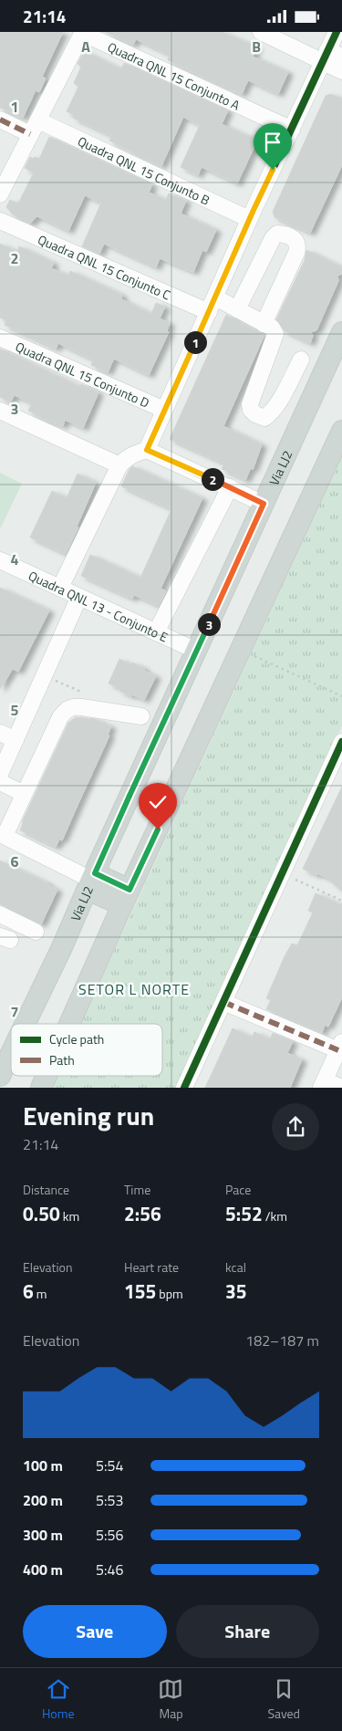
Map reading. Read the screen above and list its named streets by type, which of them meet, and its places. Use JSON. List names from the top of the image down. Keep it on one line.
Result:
{"streets":{"main road":["Via LJ2"],"street":["Quadra QNL 15 Conjunto A","Quadra QNL 15 Conjunto B","Quadra QNL 15 Conjunto C","Quadra QNL 15 Conjunto D","Quadra QNL 13 - Conjunto E"]},"crossings":[["Via LJ2","Quadra QNL 13 - Conjunto E"]],"districts":["SETOR L NORTE"],"legend":["Cycle path","Path"],"page":{"status":"21:14","pins":["1","2","3"],"heading":["Evening run","21:14"],"stats":[["Distance","0.50 km"],["Time","2:56"],["Pace","5:52 /km"],["Elevation","6 m"],["Heart rate","155 bpm"],["kcal","35"]],"chart":["Elevation","182–187 m"],"list":[{"name":"100 m","note":"5:54"},{"name":"200 m","note":"5:53"},{"name":"300 m","note":"5:56"},{"name":"400 m","note":"5:46"}],"buttons":["Save","Share"],"tabs":["Home","Map","Saved"]},"grid":{"columns":["A","B"],"rows":["1","2","3","4","5","6","7"]}}
